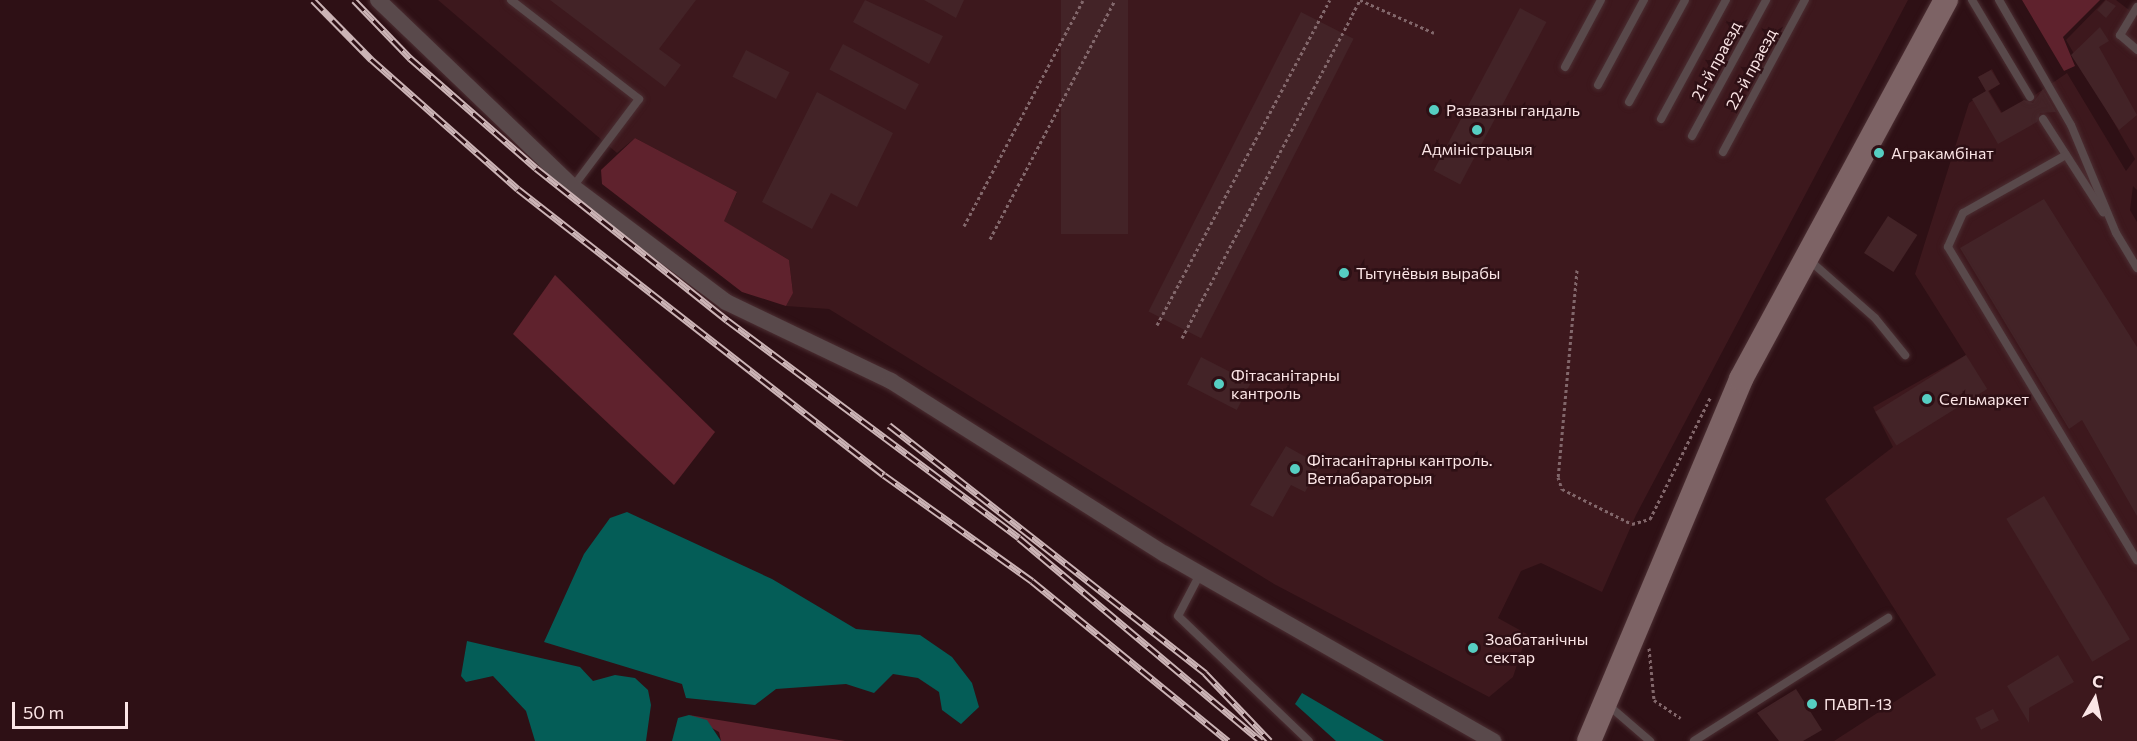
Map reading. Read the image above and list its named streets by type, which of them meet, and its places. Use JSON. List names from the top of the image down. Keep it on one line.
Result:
{"streets":{"lane":["21-й праезд","22-й праезд"]},"places":["Развазны гандаль","Адміністрацыя","Агракамбінат","Тытунёвыя вырабы","Фітасанітарны кантроль","Сельмаркет","Фітасанітарны кантроль. Ветлабараторыя","Зоабатанічны сектар","ПАВП-13"],"scale_bar":"50 m","north":"top"}
